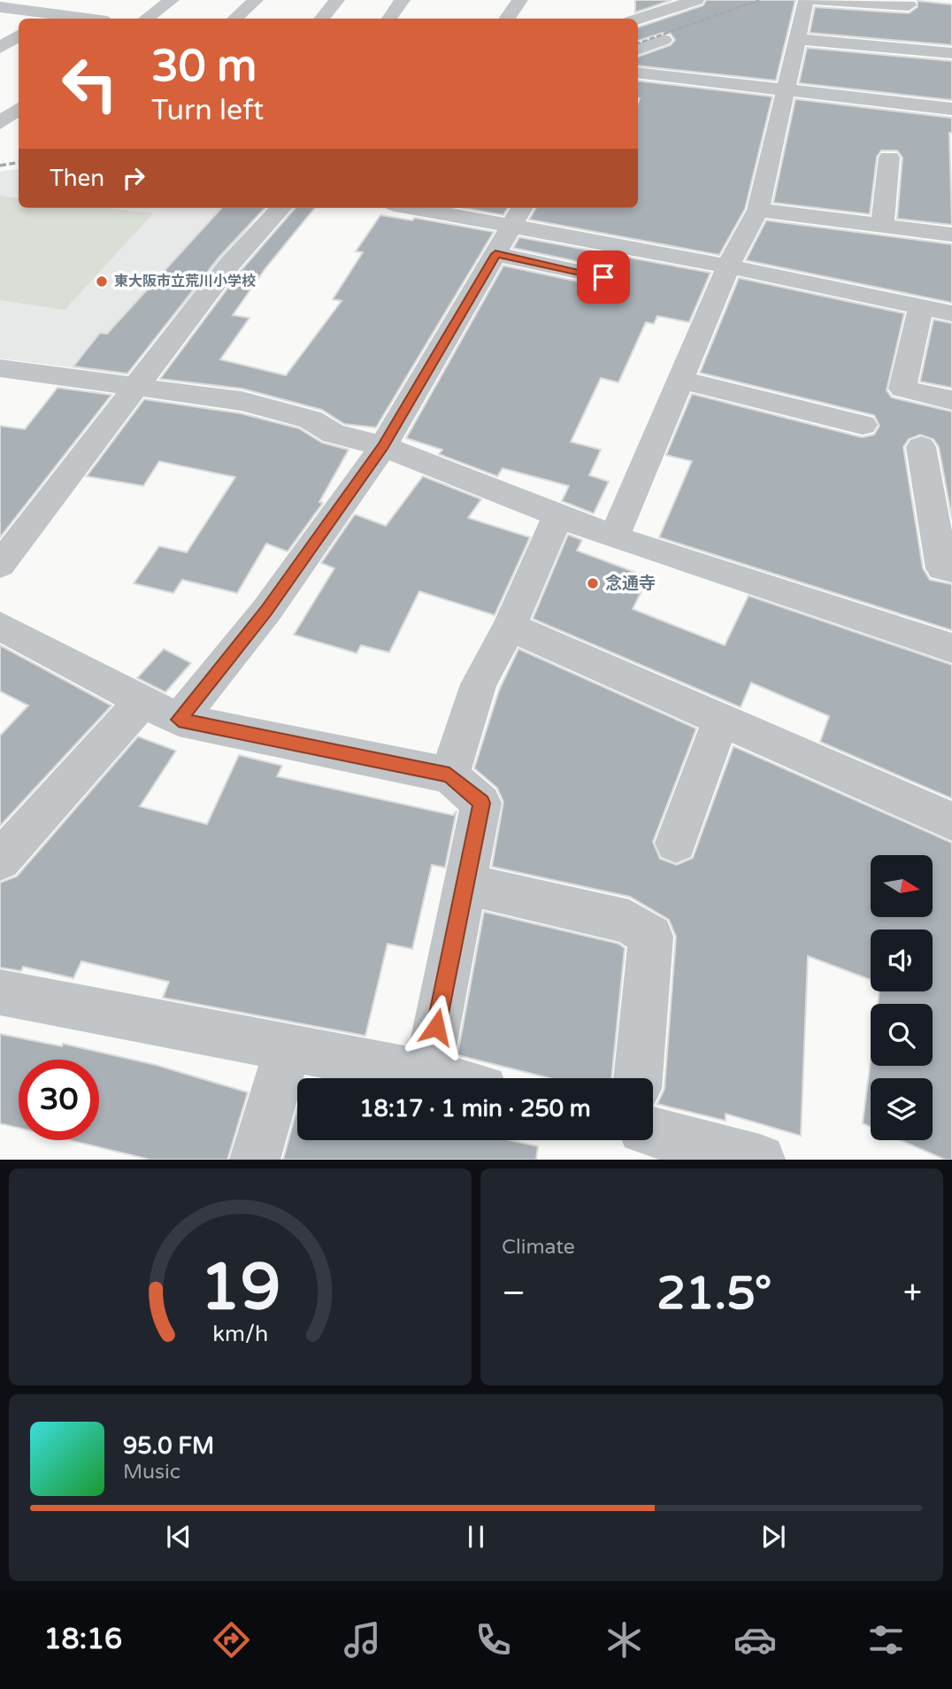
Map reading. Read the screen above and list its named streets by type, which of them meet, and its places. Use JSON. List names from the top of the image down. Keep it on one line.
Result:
{"places":["東大阪市立荒川小学校","念通寺"],"north":"right","page":{"turn":["30 m","Turn left"],"then":"Then","limit":"30","trip":"18:17 · 1 min · 250 m","tile":"Climate","heat":["−","21.5°","+"],"song":["95.0 FM","Music"],"tabs":"18:16","gauge":["19","km/h"]}}
